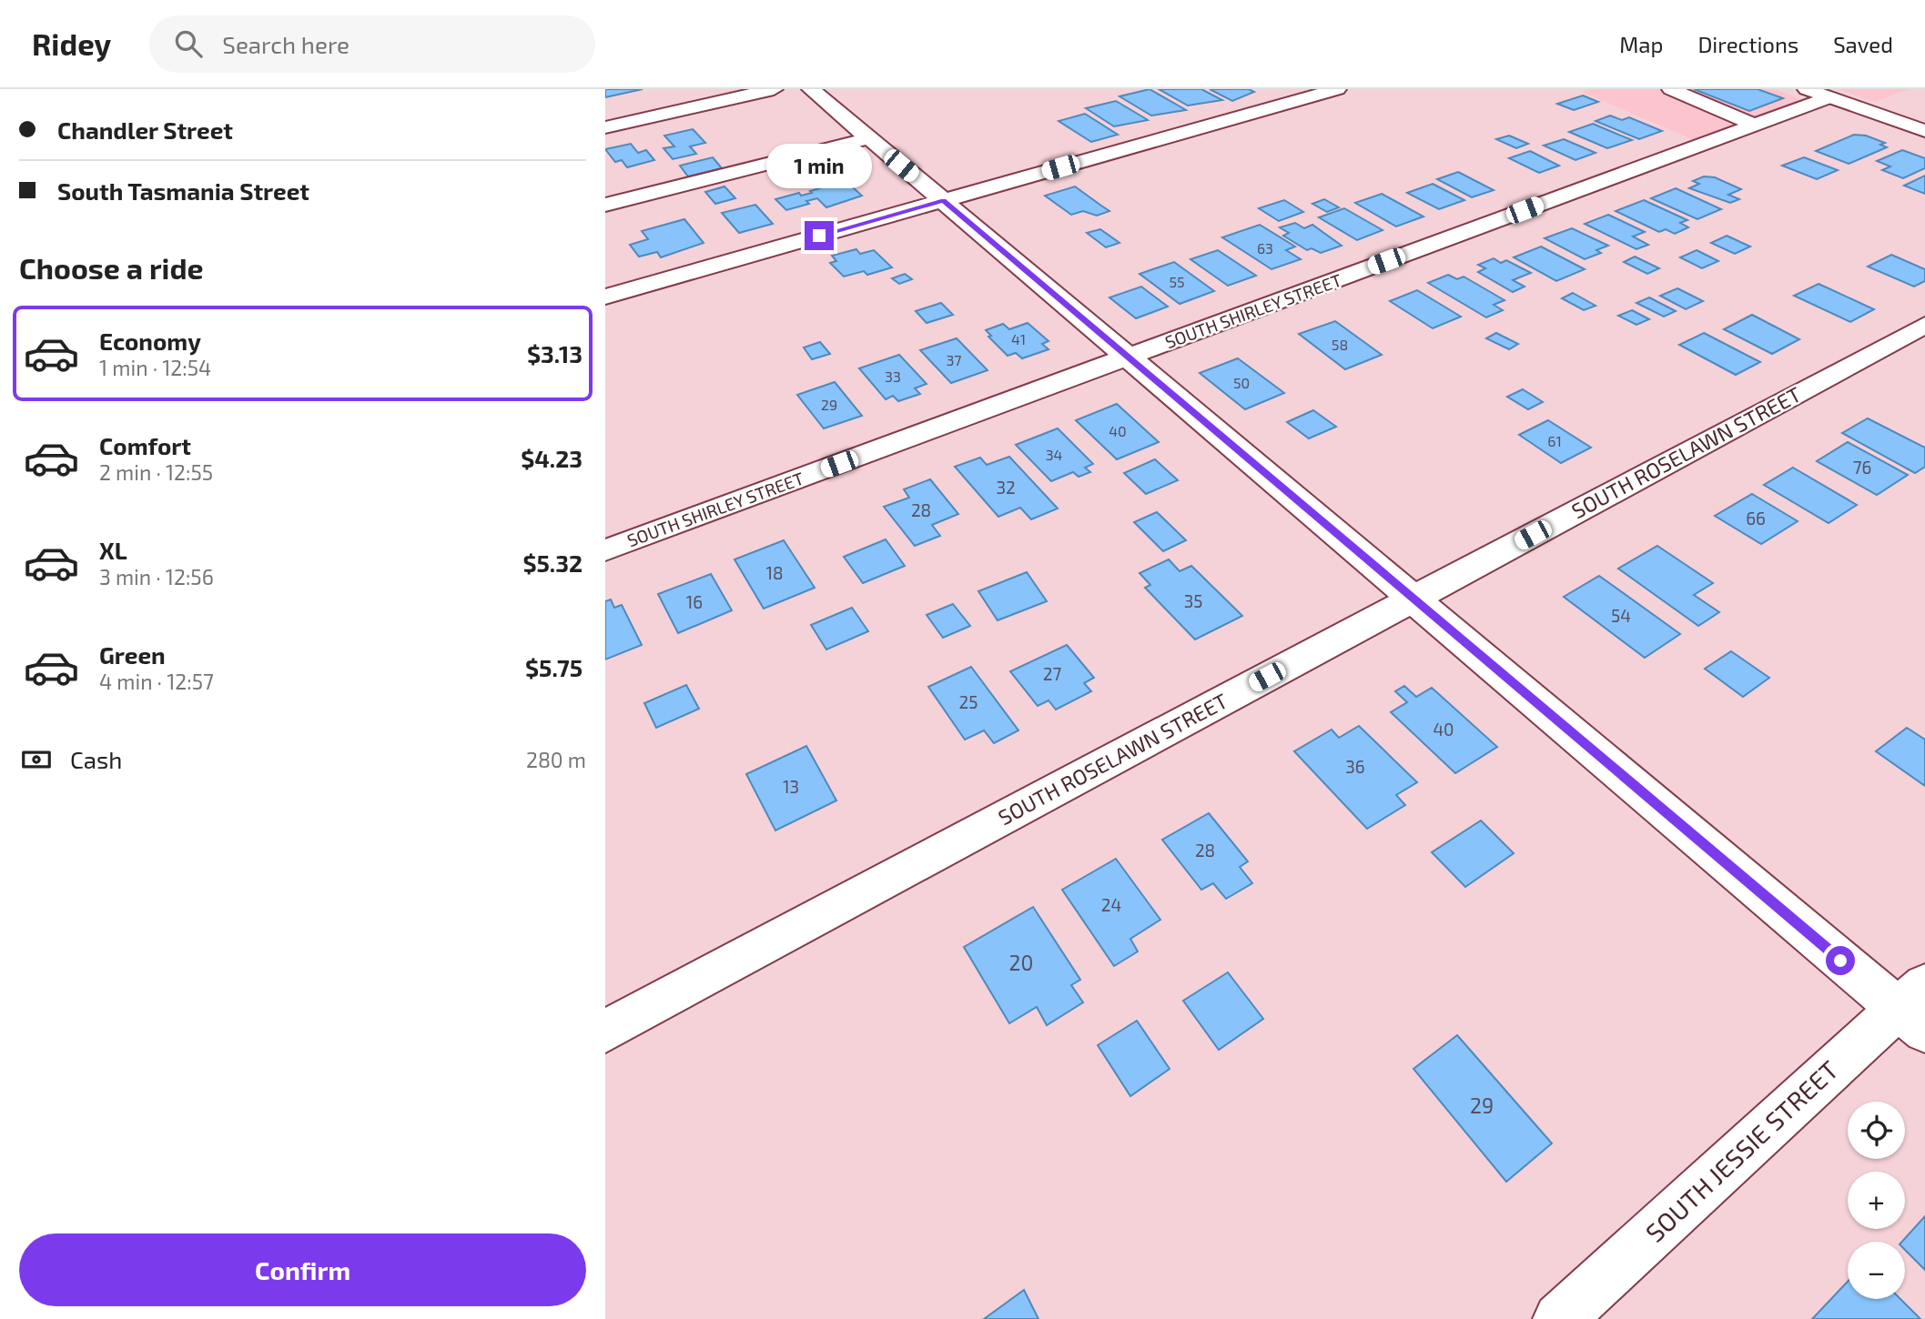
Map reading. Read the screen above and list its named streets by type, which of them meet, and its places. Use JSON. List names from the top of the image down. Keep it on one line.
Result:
{"streets":{"street":["SOUTH SHIRLEY STREET","SOUTH ROSELAWN STREET","SOUTH JESSIE STREET"]},"house_numbers":["63","55","41","58","37","33","50","29","40","61","34","76","32","28","66","18","35","16","54","27","25","40","36","13","28","24","20","29"],"page":{"header":"Ridey","search":"Search here","nav":["Map","Directions","Saved"],"banner":["Chandler Street","South Tasmania Street"],"bubble":"1 min","heading":"Choose a ride","list":[{"name":"Economy","note":"1 min · 12:54","value":"$3.13"},{"name":"Comfort","note":"2 min · 12:55","value":"$4.23"},{"name":"XL","note":"3 min · 12:56","value":"$5.32"},{"name":"Green","note":"4 min · 12:57","value":"$5.75"}],"pay":["Cash","280 m"],"map_buttons":["+","−"],"buttons":"Confirm"}}
